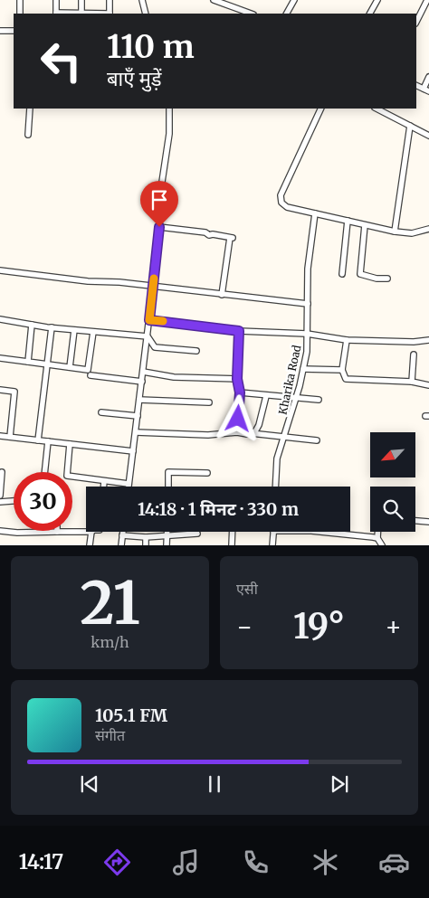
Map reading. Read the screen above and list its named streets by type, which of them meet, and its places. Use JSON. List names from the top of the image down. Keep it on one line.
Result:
{"streets":{"street":["Kharika Road"]},"north":"bottom left","page":{"turn":["110 m","बाएँ मुड़ें"],"limit":"30","trip":"14:18 · 1 मिनट · 330 m","tile":[["21","km/h"],"एसी"],"heat":["−","19°","+"],"song":["105.1 FM","संगीत"],"tabs":"14:17"}}
